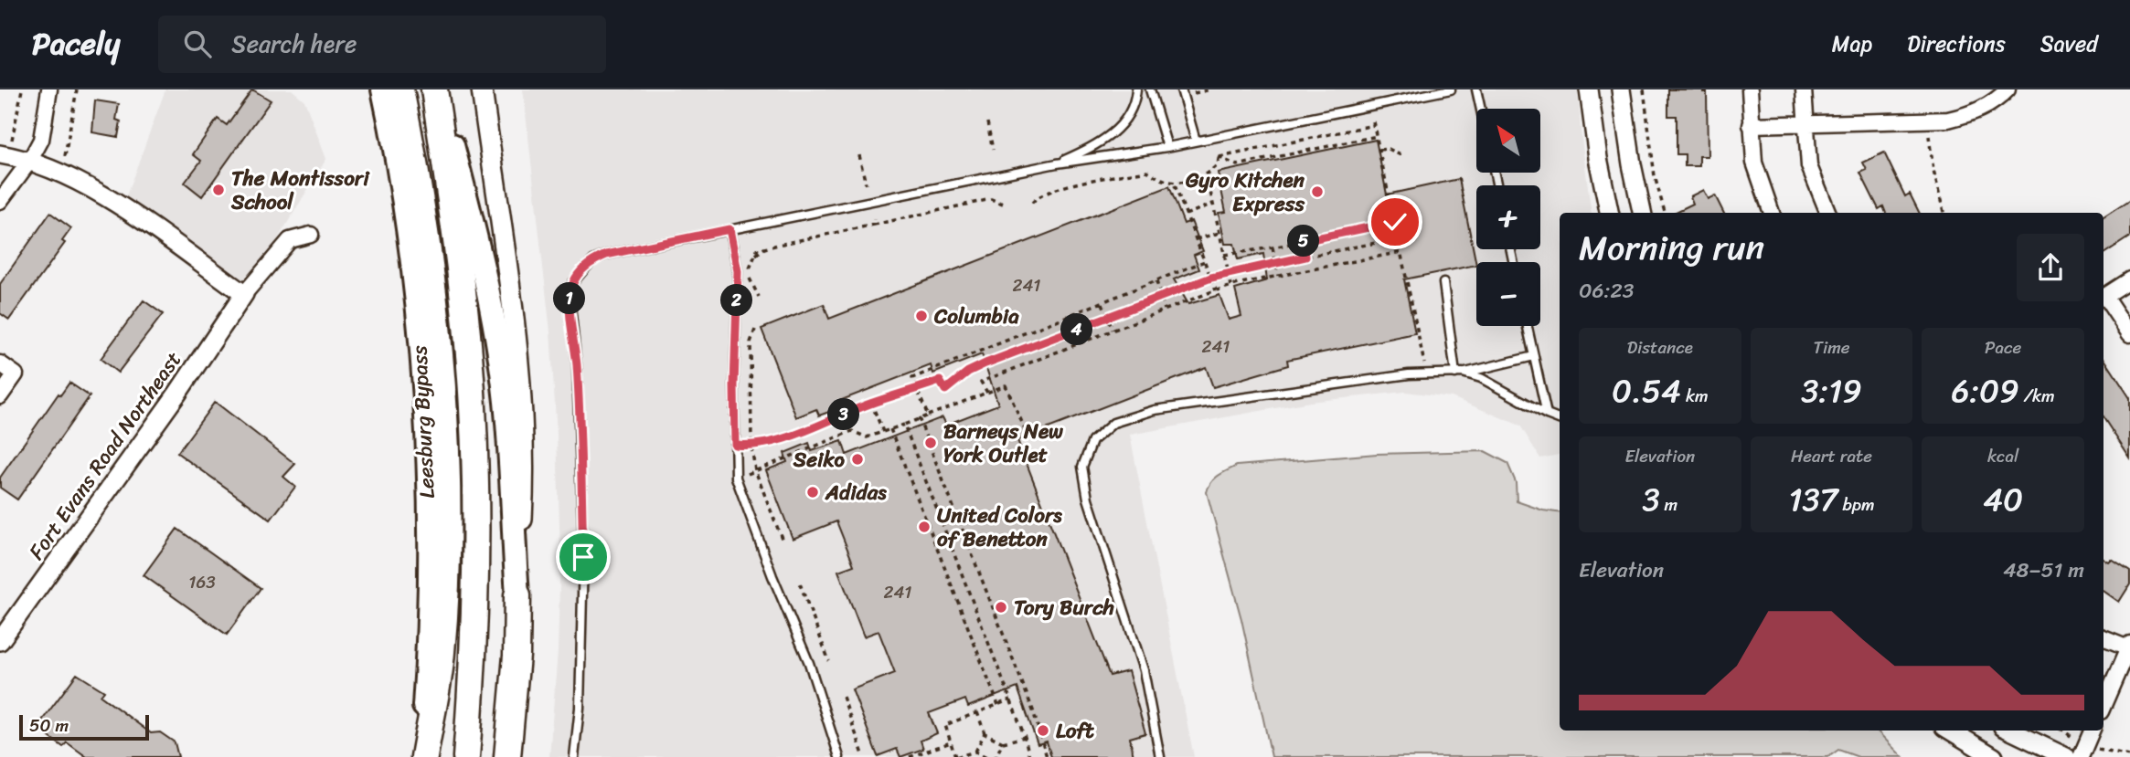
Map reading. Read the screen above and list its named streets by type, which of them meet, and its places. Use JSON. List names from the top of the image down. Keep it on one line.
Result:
{"streets":{"highway":["Leesburg Bypass"],"street":["Fort Evans Road Northeast"]},"places":["The Montissori School","Gyro Kitchen Express","Columbia","Barneys New York Outlet","Seiko","Adidas","United Colors of Benetton","Tory Burch","Loft"],"house_numbers":["241","241","163","241"],"scale_bar":"50 m","north":"top left","page":{"header":"Pacely","search":"Search here","nav":["Map","Directions","Saved"],"map_buttons":["+","−"],"heading":["Morning run","06:23"],"pins":["5","1","2","4","3"],"stats":[["Distance","0.54 km"],["Time","3:19"],["Pace","6:09 /km"],["Elevation","3 m"],["Heart rate","137 bpm"],["kcal","40"]],"chart":["Elevation","48–51 m"],"scale":"50 m"}}
